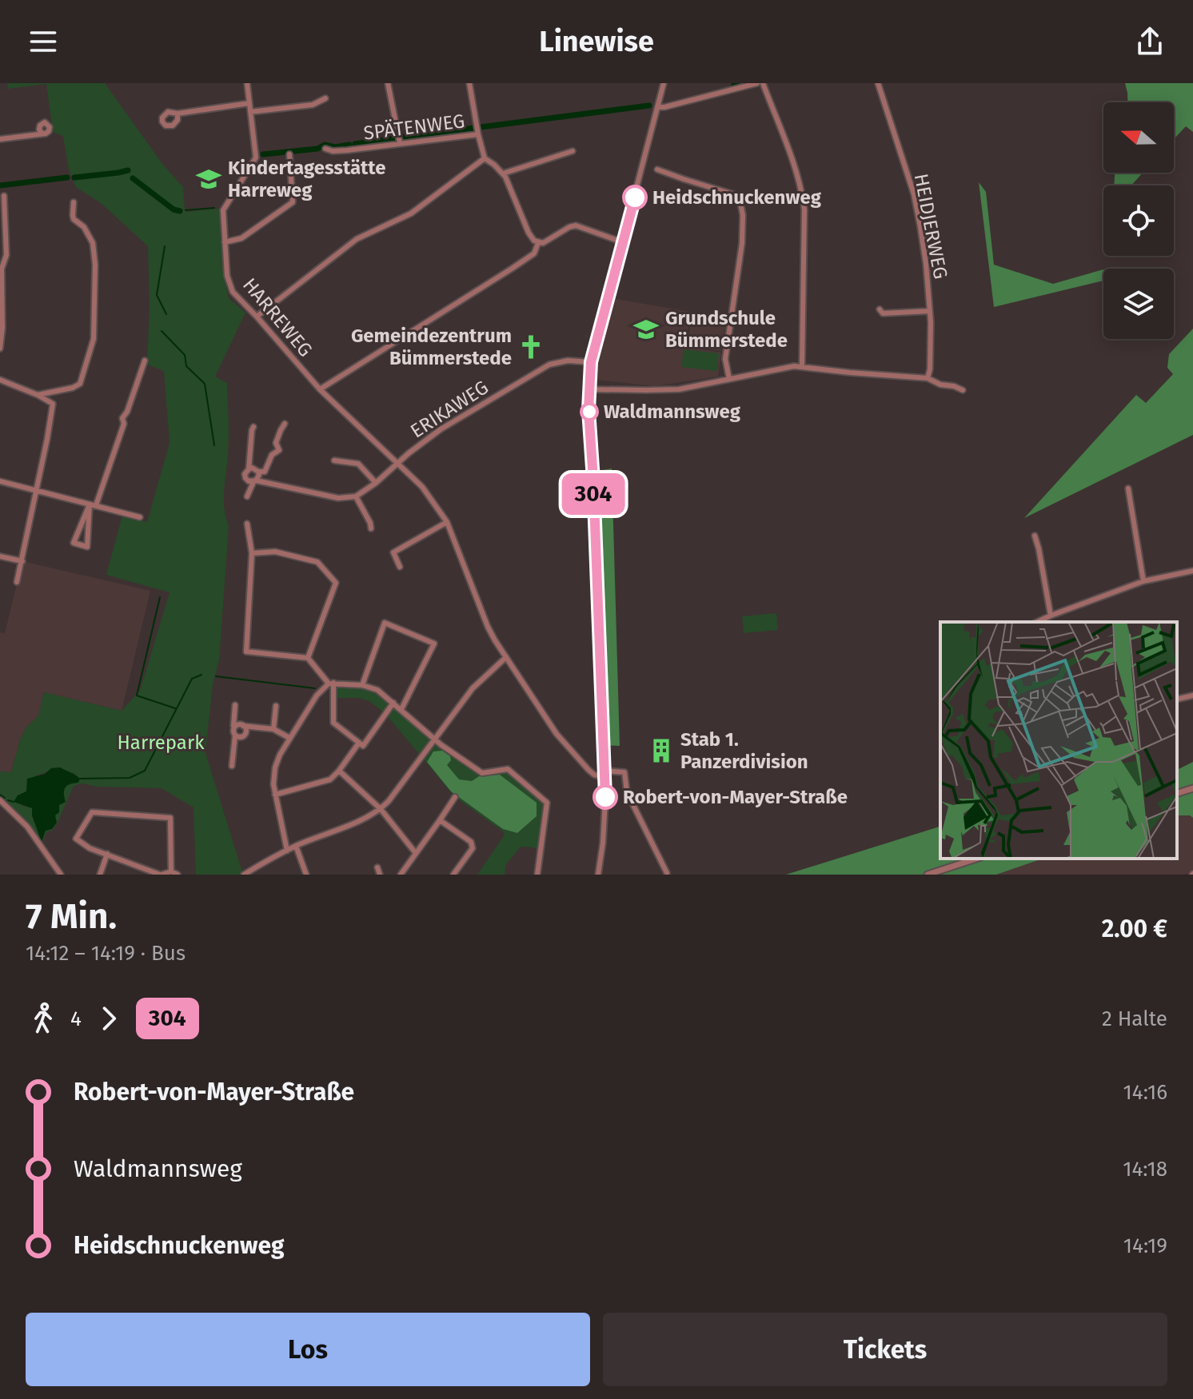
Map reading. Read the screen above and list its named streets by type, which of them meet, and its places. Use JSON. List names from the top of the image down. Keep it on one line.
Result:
{"streets":{"street":["SPÄTENWEG","HEIDJERWEG","HARREWEG","ERIKAWEG"]},"crossings":[["HARREWEG","ERIKAWEG"]],"parks":["Harrepark"],"places":{"school or university":["Kindertagesstätte Harreweg","Grundschule Bümmerstede"],"other":["Heidschnuckenweg","Waldmannsweg","Robert-von-Mayer-Straße"],"church":["Gemeindezentrum Bümmerstede"],"building":["Stab 1. Panzerdivision"]},"lines":["bus line 304"],"north":"left","page":{"header":"Linewise","on_map":"304","heading":["7 Min.","14:12 – 14:19 · Bus","2.00 €"],"legs":["4","304","2 Halte"],"list":[{"name":"Robert-von-Mayer-Straße","value":"14:16"},{"name":"Waldmannsweg","value":"14:18"},{"name":"Heidschnuckenweg","value":"14:19"}],"buttons":["Los","Tickets"]}}
